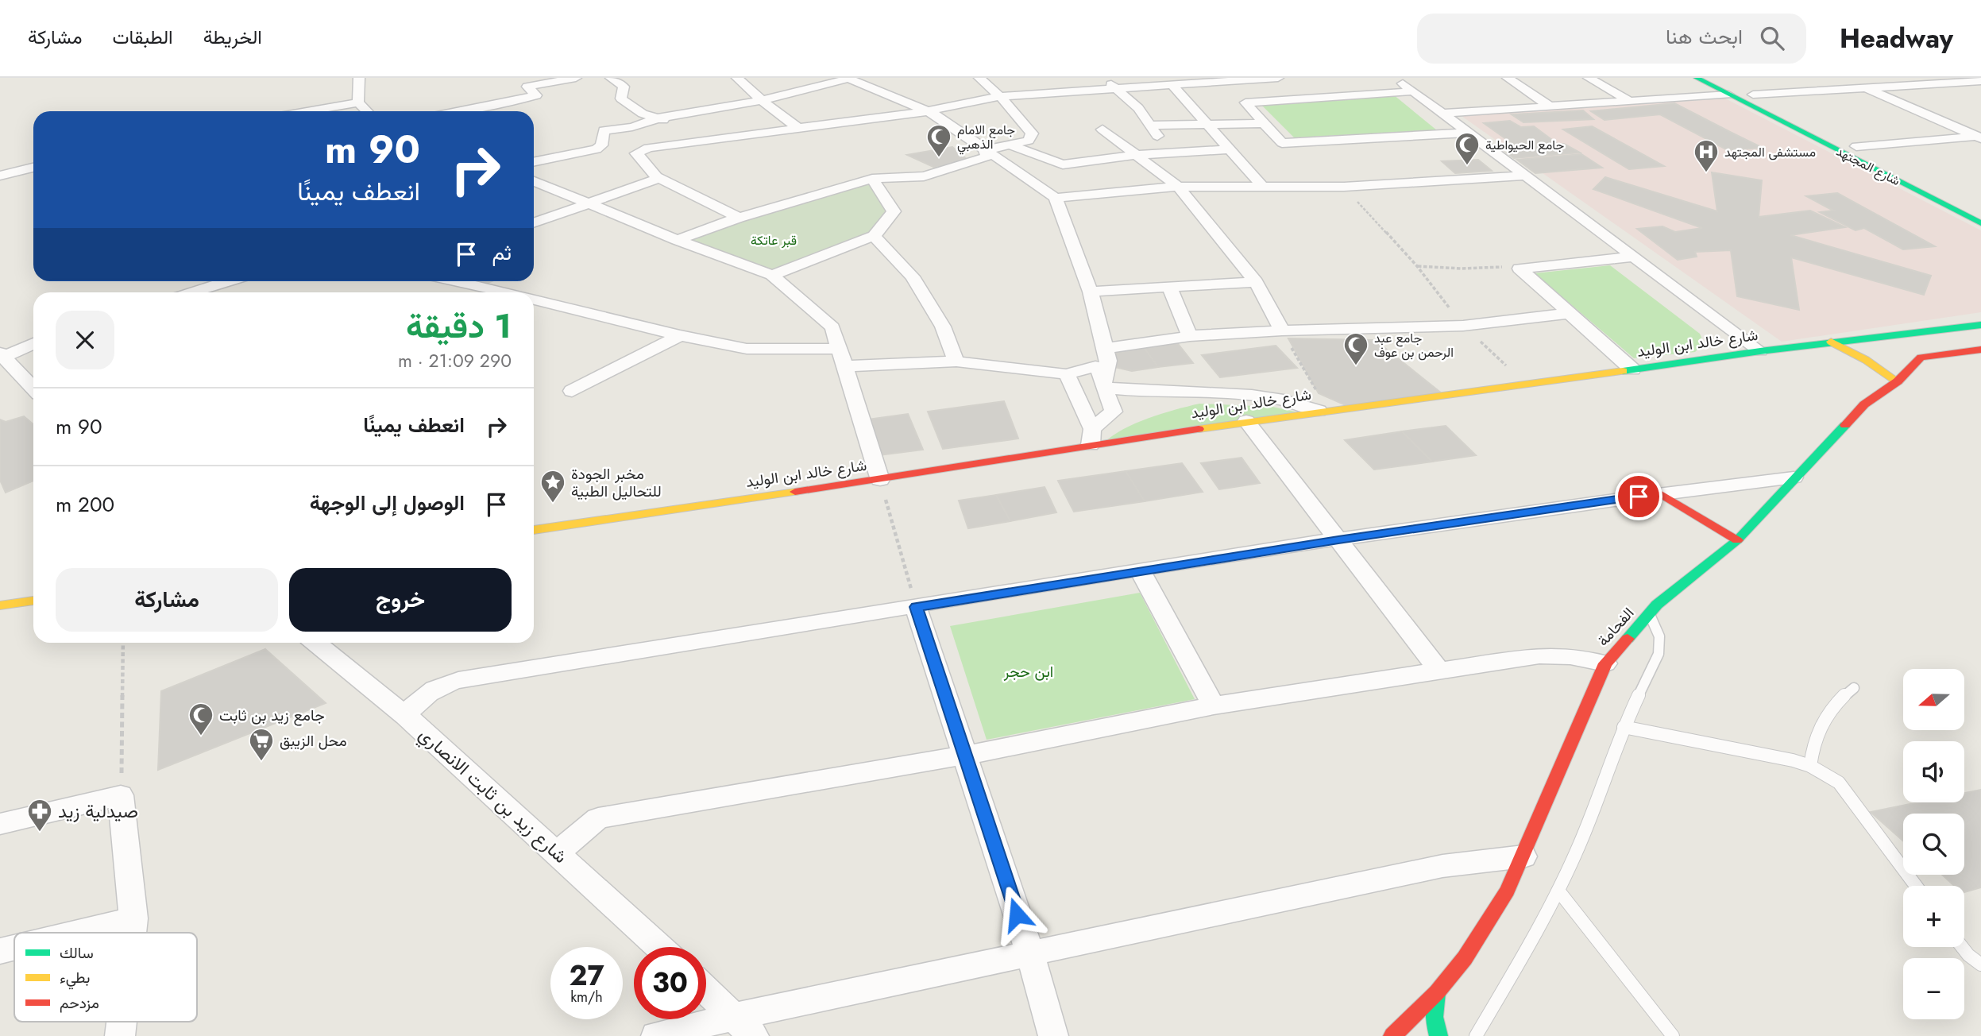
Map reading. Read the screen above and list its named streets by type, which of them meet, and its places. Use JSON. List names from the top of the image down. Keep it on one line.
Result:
{"streets":{"main road":["شارع المجتهد","شارع خالد ابن الوليد","الفحامة"],"street":["شارع زيد بن ثابت الانصاري"]},"parks":["قبر عاتكة","ابن حجر"],"places":{"mosque":["جامع الامام الذهبي","جامع الحيواطية","جامع عبد الرحمن بن عوف","جامع زيد بن ثابت"],"hospital":["مستشفى المجتهد"],"place":["مخبر الجودة للتحاليل الطبية"],"supermarket":["محل الزيبق"],"pharmacy":["صيدلية زيد"]},"legend":["سالك","بطيء","مزدحم"],"north":"left","page":{"header":"Headway","search":"ابحث هنا","nav":["الخريطة","الطبقات","مشاركة"],"turn":["90 m","انعطف يمينًا"],"then":"ثم","heading":["1 دقيقة","290 m · 21:09"],"list":[{"name":"انعطف يمينًا","value":"90 m"},{"name":"الوصول إلى الوجهة","value":"200 m"}],"buttons":["خروج","مشاركة"],"map_buttons":["+","−"],"speed":"27 km/h","limit":"30"}}
